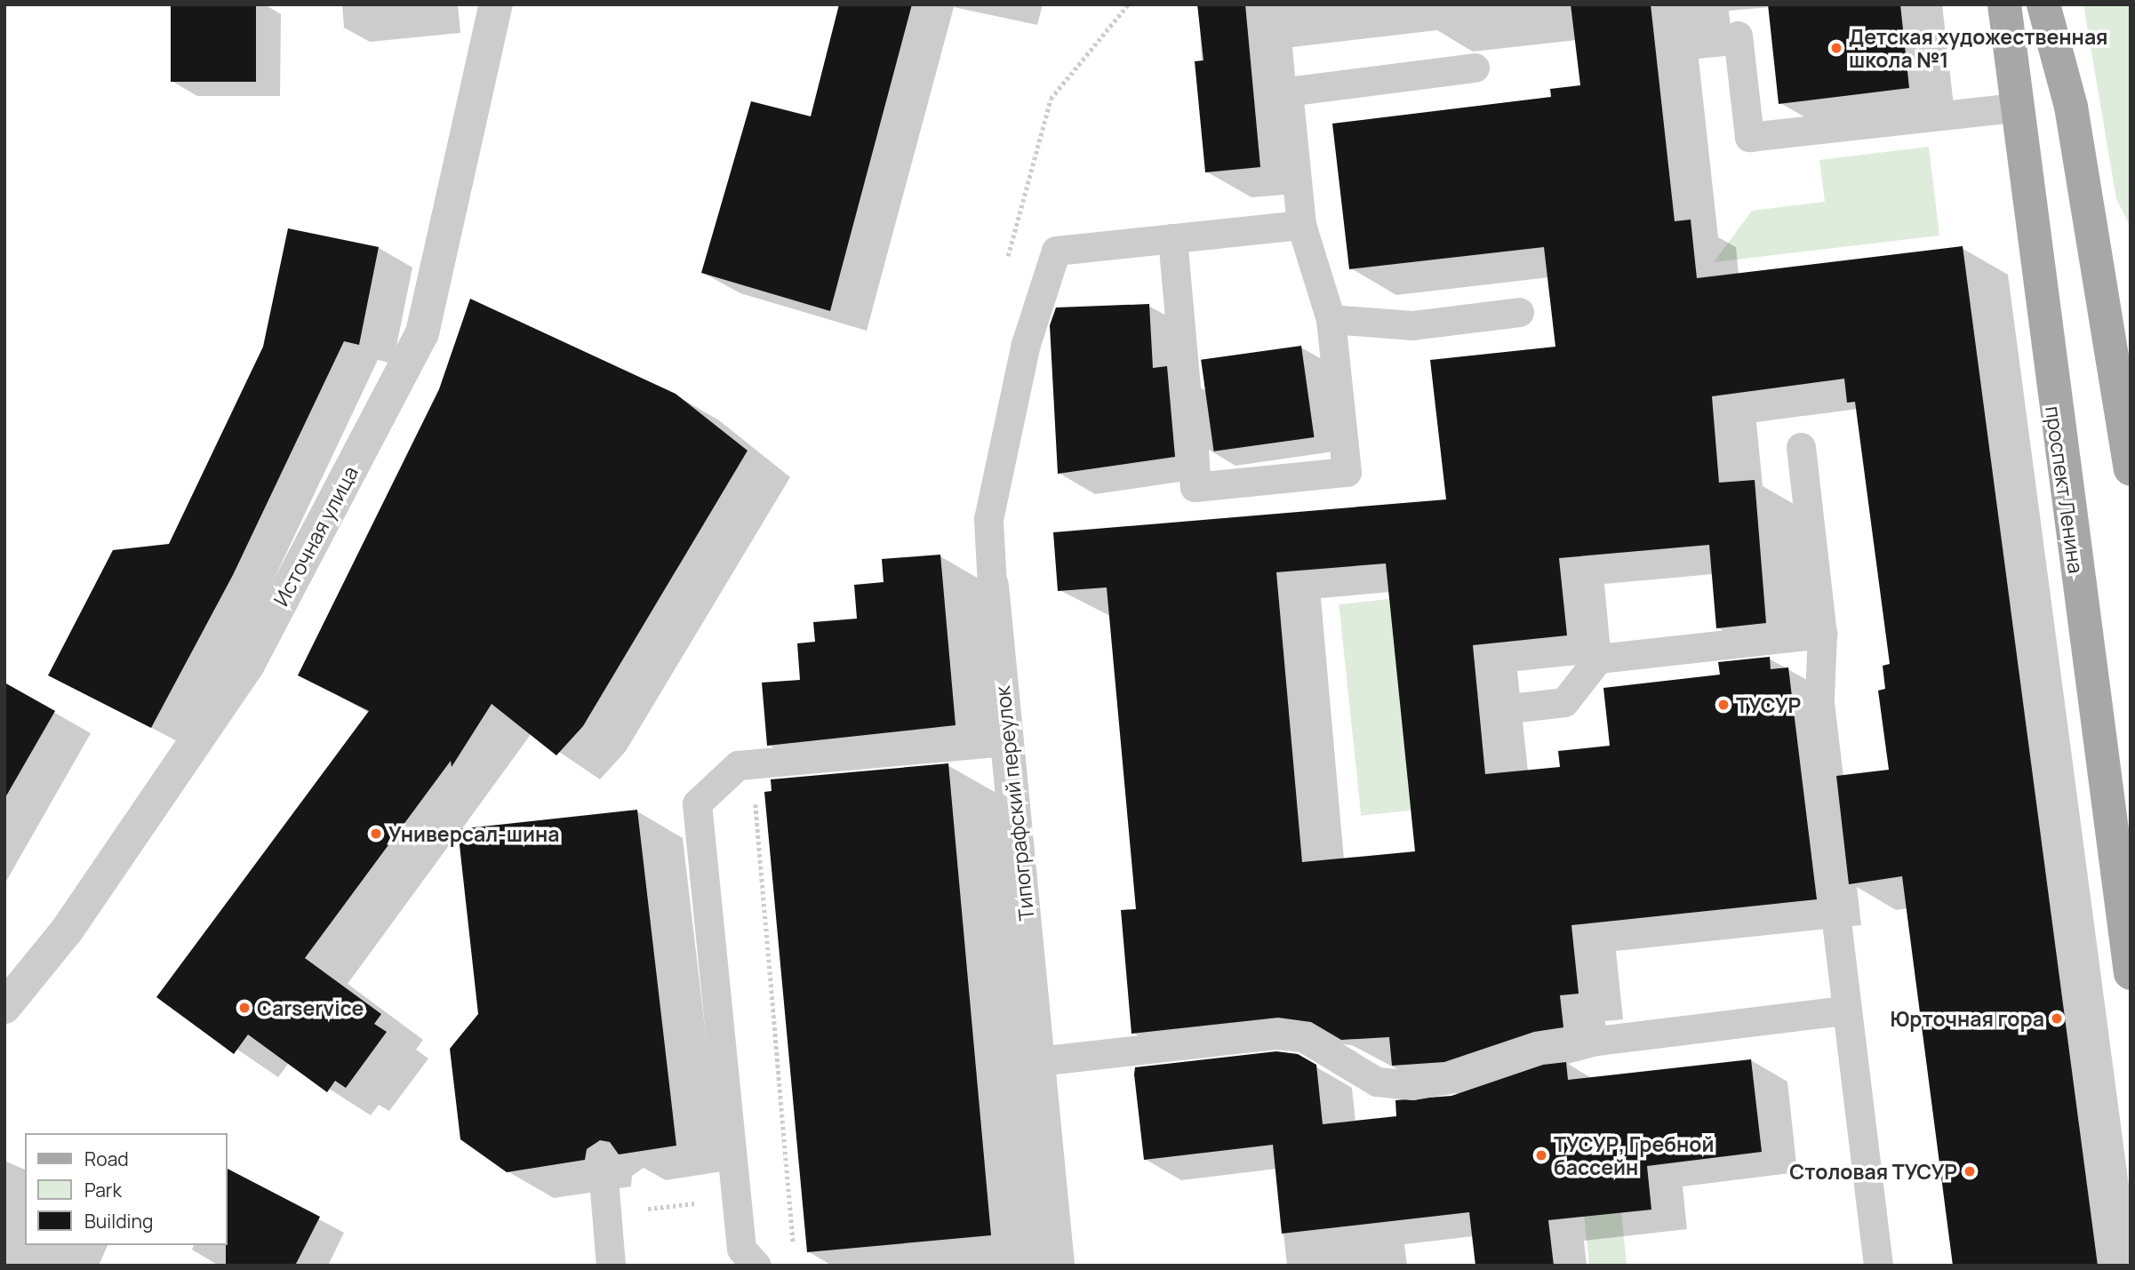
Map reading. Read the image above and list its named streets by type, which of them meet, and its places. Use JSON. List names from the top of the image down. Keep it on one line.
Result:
{"streets":{"main road":["проспект Ленина"],"street":["Источная улица","Типографский переулок"]},"places":["Детская художественная школа №1","ТУСУР","Универсал-шина","Carservice","Юрточная гора","ТУСУР, Гребной бассейн","Столовая ТУСУР"],"legend":["Road","Park","Building"]}
